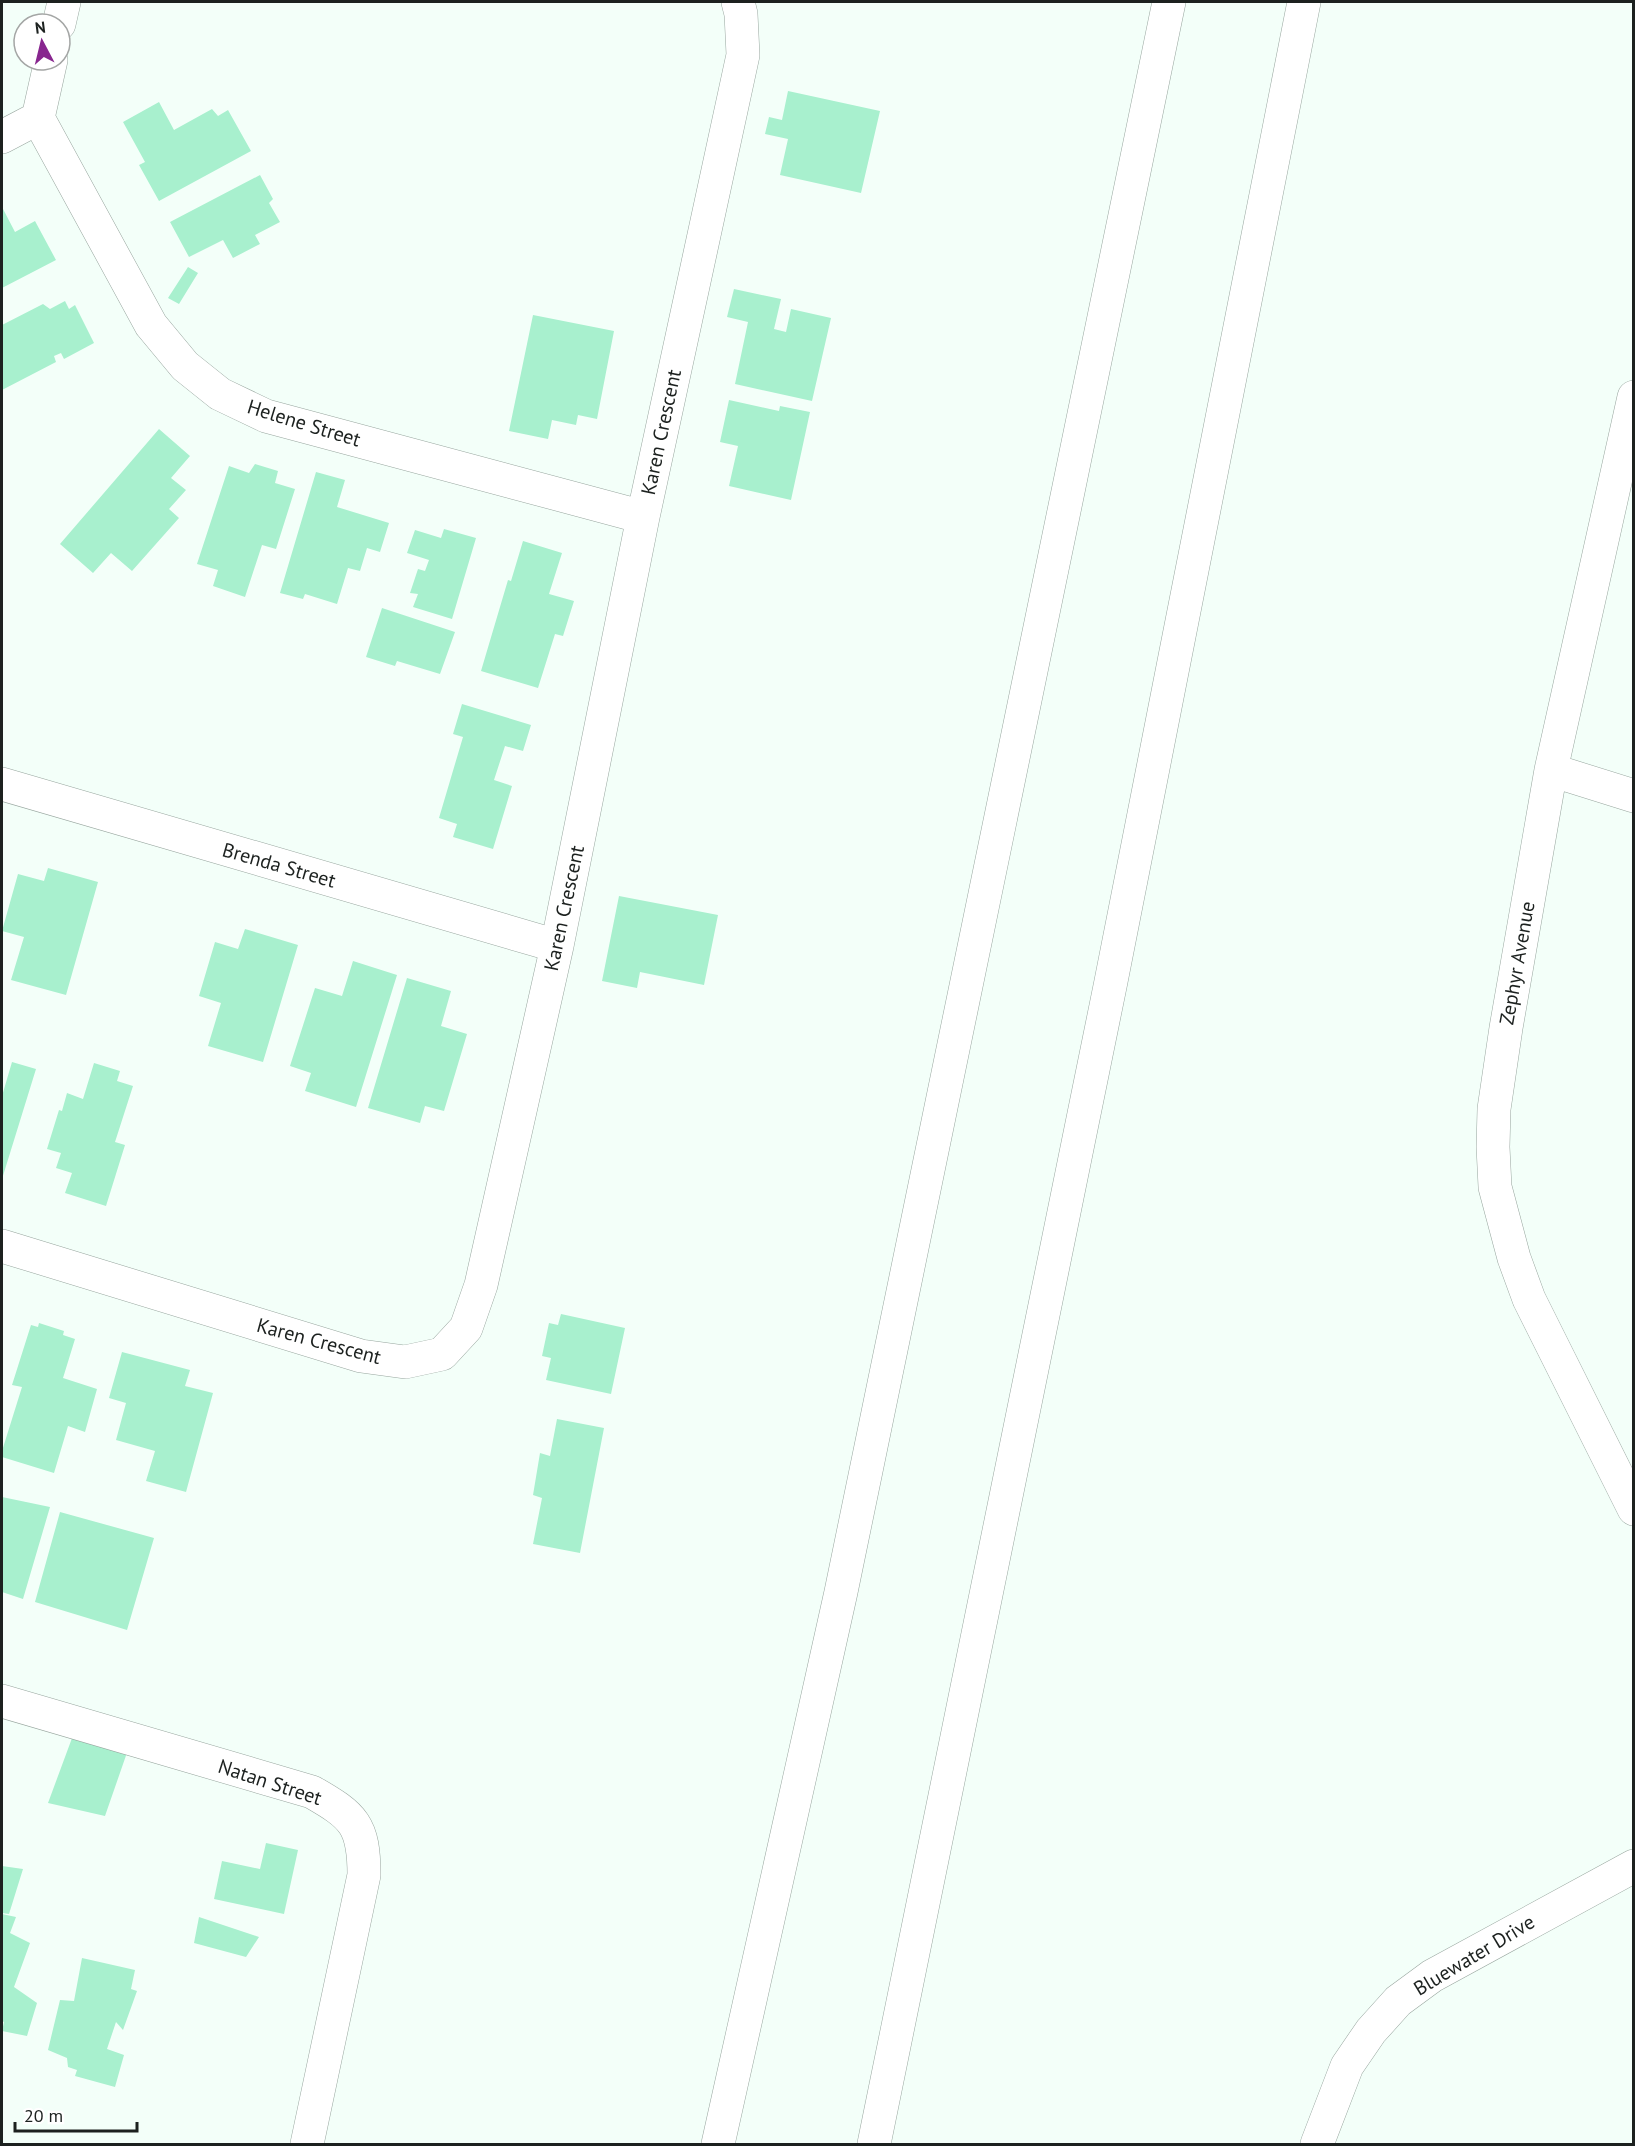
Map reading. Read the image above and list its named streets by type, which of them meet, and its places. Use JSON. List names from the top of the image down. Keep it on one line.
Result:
{"streets":{"main road":["Helene Street","Karen Crescent","Brenda Street","Zephyr Avenue","Natan Street","Bluewater Drive"]},"crossings":[["Helene Street","Karen Crescent"],["Karen Crescent","Brenda Street"]],"scale_bar":"20 m","north":"top"}
